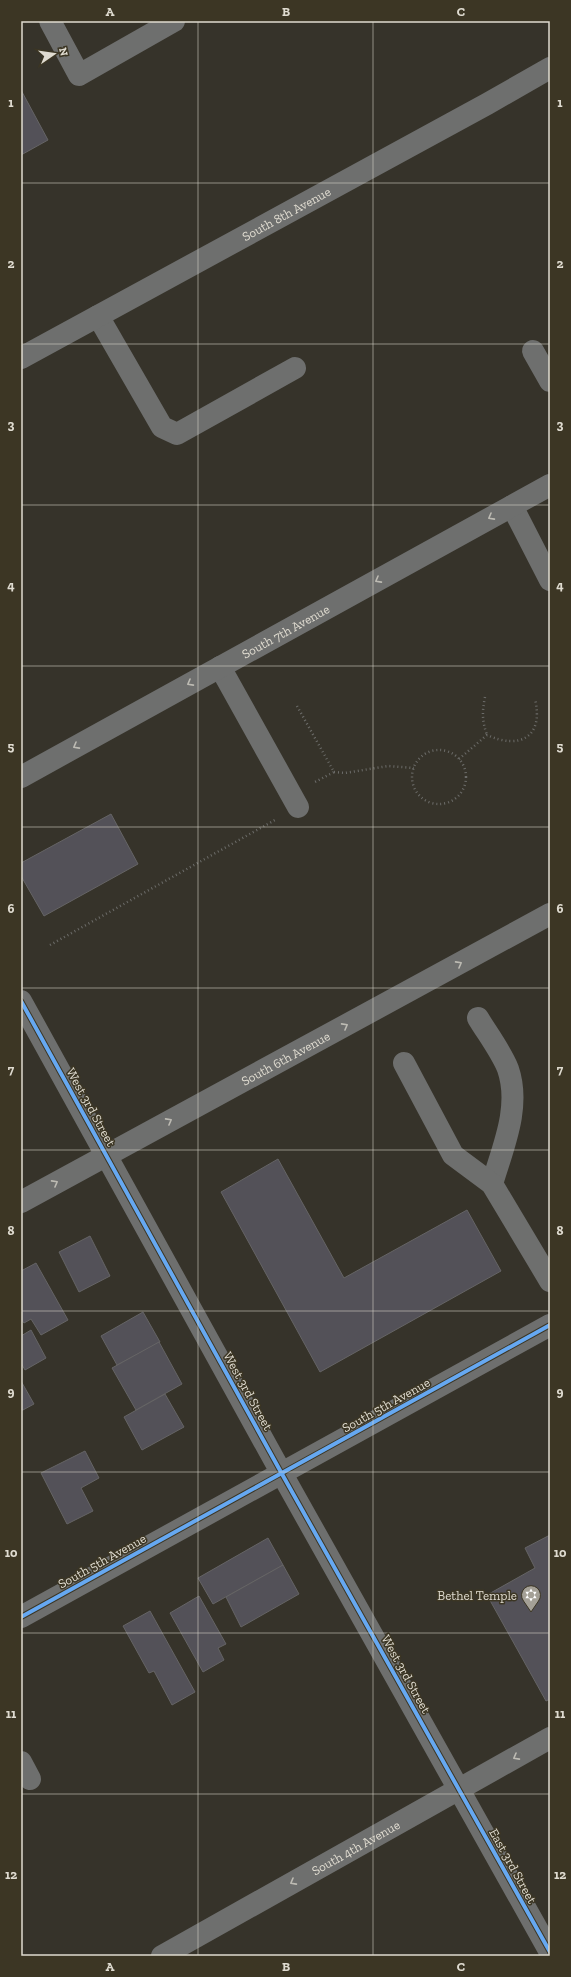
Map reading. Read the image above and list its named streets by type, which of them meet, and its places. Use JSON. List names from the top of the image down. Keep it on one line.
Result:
{"streets":{"street":["South 8th Avenue","South 7th Avenue","South 6th Avenue","West 3rd Street","South 5th Avenue","South 4th Avenue","East 3rd Street"]},"crossings":[["South 6th Avenue","West 3rd Street"],["West 3rd Street","South 5th Avenue"],["West 3rd Street","South 4th Avenue"],["West 3rd Street","East 3rd Street"],["South 4th Avenue","East 3rd Street"]],"one_way":["South 7th Avenue","South 6th Avenue","South 4th Avenue"],"places":{"synagogue":["Bethel Temple"]},"north":"right","grid":{"columns":["A","B","C"],"rows":["1","2","3","4","5","6","7","8","9","10","11","12"]}}
